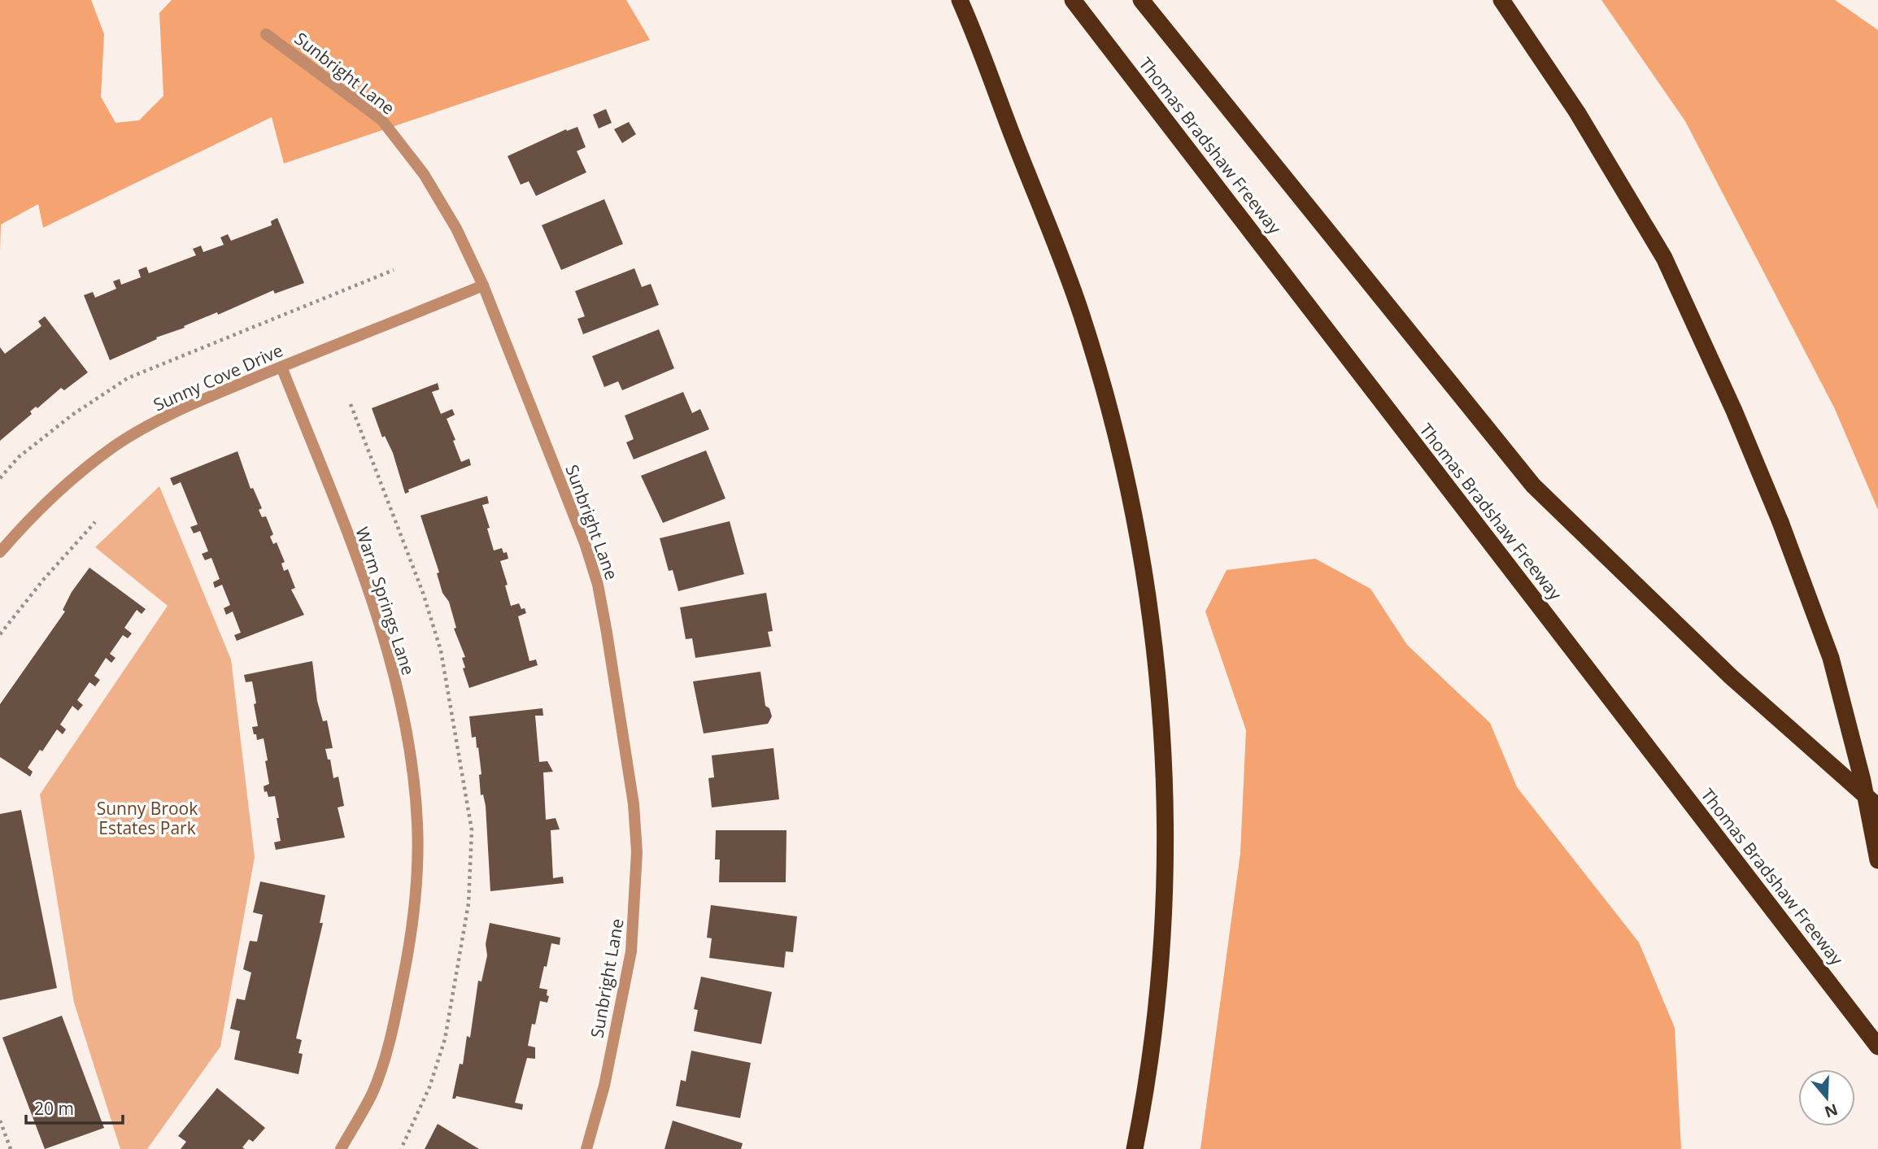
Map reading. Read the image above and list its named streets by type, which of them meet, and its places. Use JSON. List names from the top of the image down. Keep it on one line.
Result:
{"streets":{"highway":["Thomas Bradshaw Freeway"],"street":["Sunbright Lane","Sunny Cove Drive","Warm Springs Lane"]},"crossings":[["Sunbright Lane","Sunny Cove Drive"],["Sunny Cove Drive","Warm Springs Lane"]],"parks":["Sunny Brook Estates Park"],"scale_bar":"20 m","north":"bottom"}
